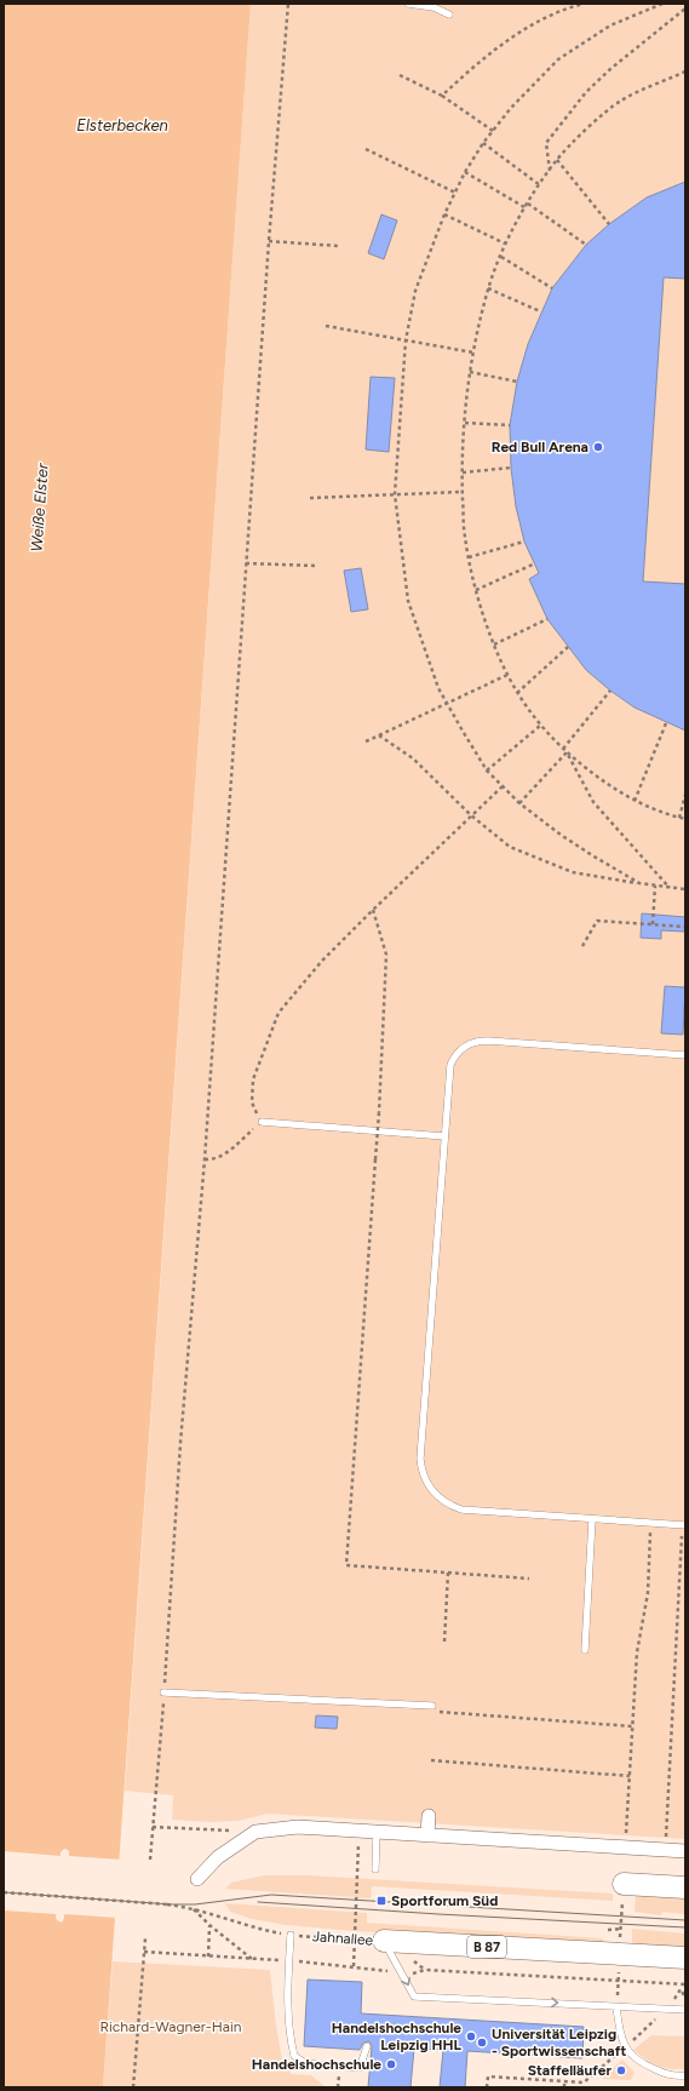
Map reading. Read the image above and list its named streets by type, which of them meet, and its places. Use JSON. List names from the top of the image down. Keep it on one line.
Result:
{"streets":{"main road":["Jahnallee","B 87"]},"water":["Elsterbecken","Weiße Elster"],"parks":["Richard-Wagner-Hain"],"places":{"other":["Red Bull Arena","Handelshochschule Leipzig HHL","Universität Leipzig - Sportwissenschaft","Handelshochschule","Staffelläufer"],"transit":["Sportforum Süd"]}}
